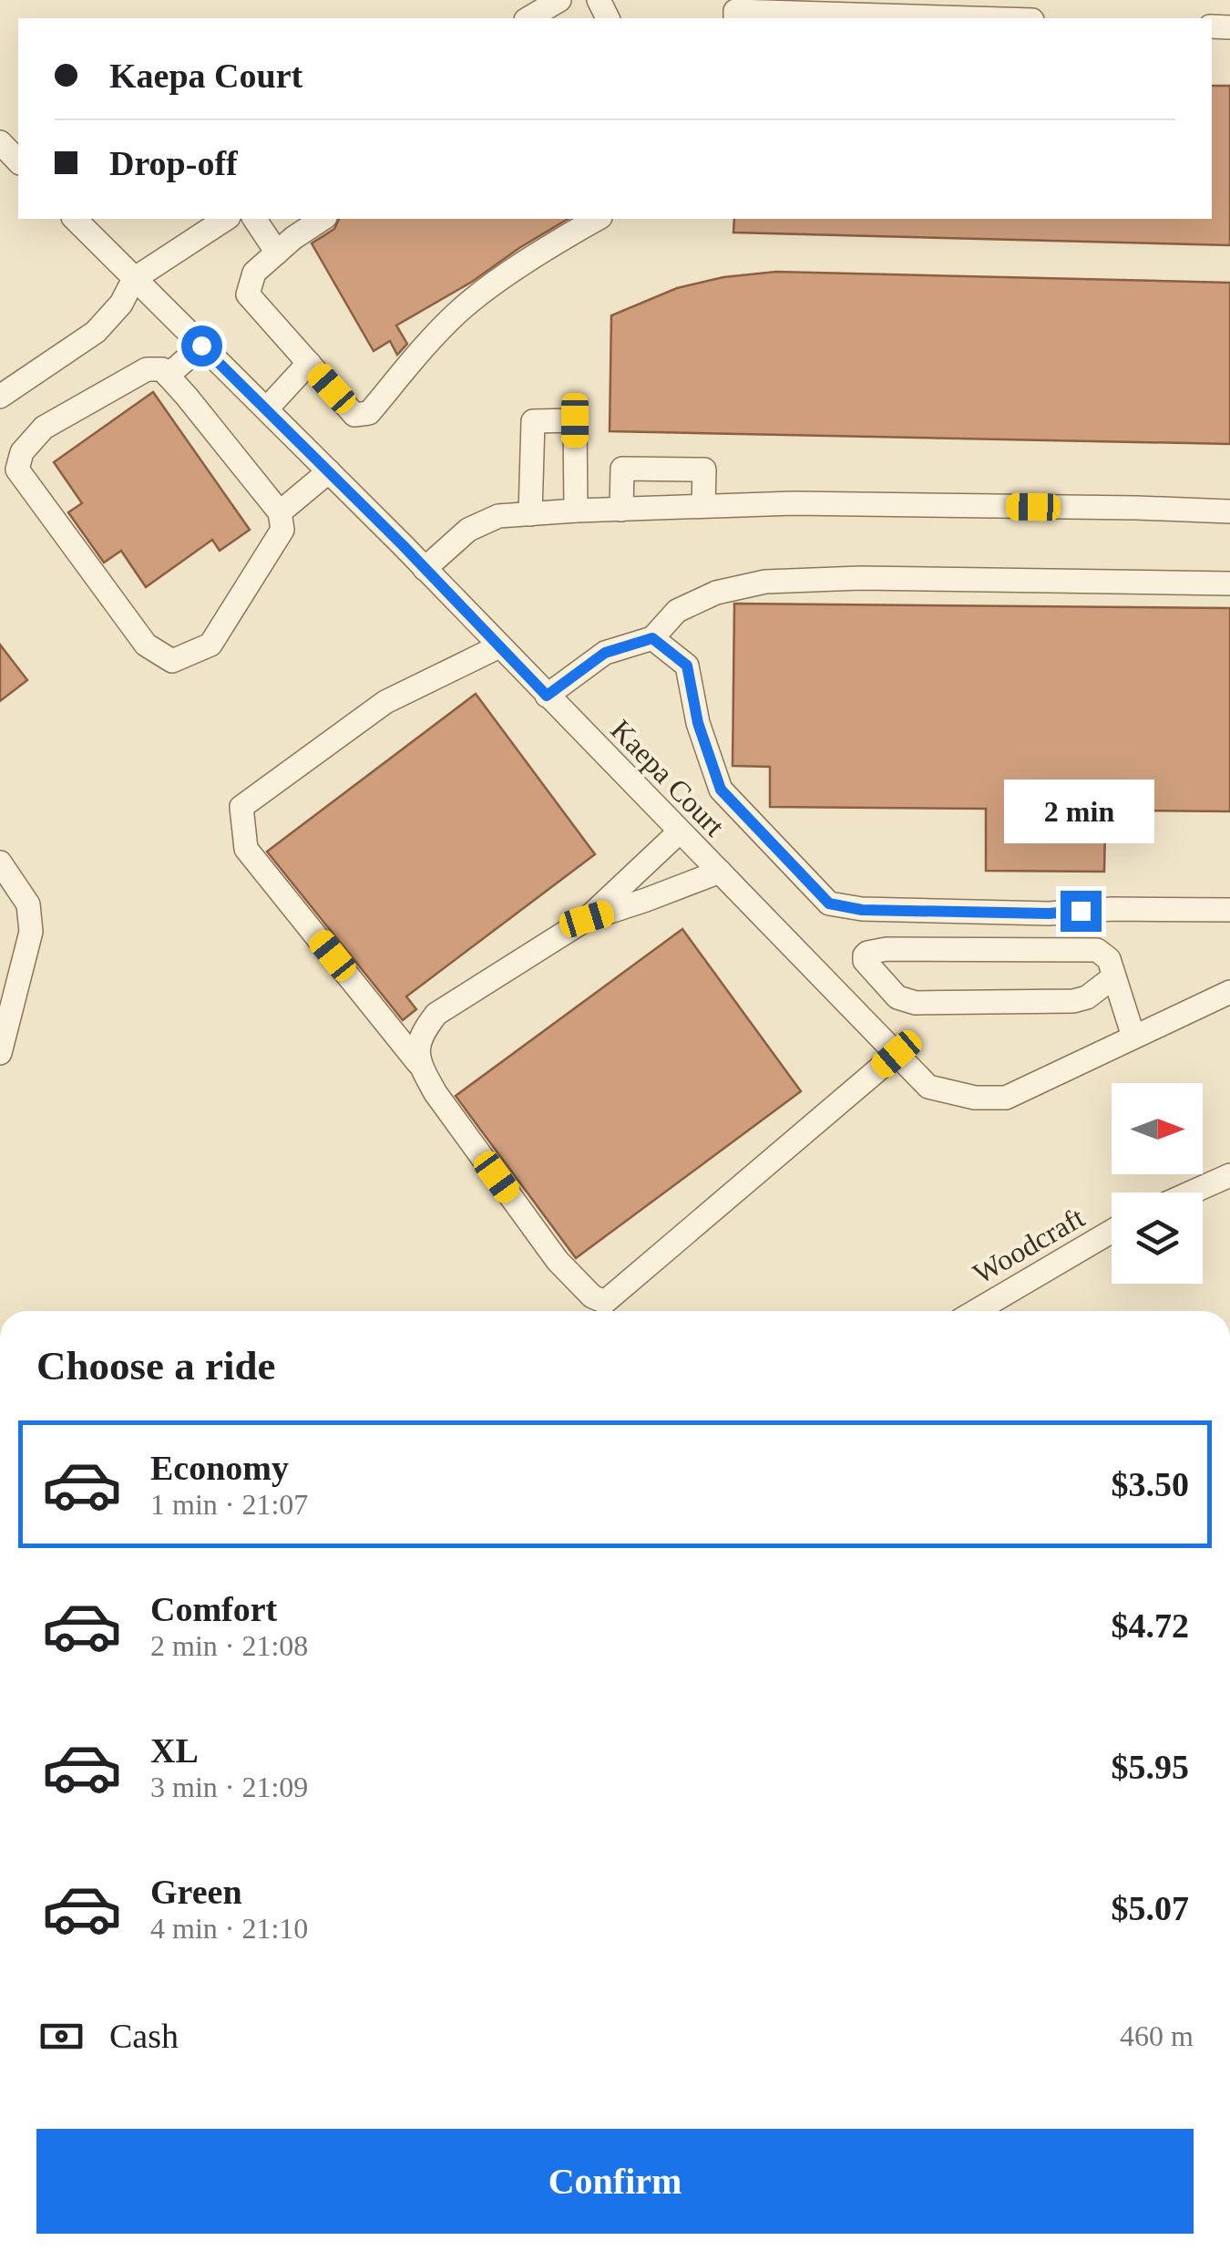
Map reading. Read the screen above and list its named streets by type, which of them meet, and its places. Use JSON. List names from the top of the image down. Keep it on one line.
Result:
{"streets":{"street":["Kaepa Court","Woodcraft"]},"north":"right","page":{"banner":["Kaepa Court","Drop-off"],"bubble":"2 min","heading":"Choose a ride","list":[{"name":"Economy","note":"1 min · 21:07","value":"$3.50"},{"name":"Comfort","note":"2 min · 21:08","value":"$4.72"},{"name":"XL","note":"3 min · 21:09","value":"$5.95"},{"name":"Green","note":"4 min · 21:10","value":"$5.07"}],"pay":["Cash","460 m"],"buttons":"Confirm"}}
